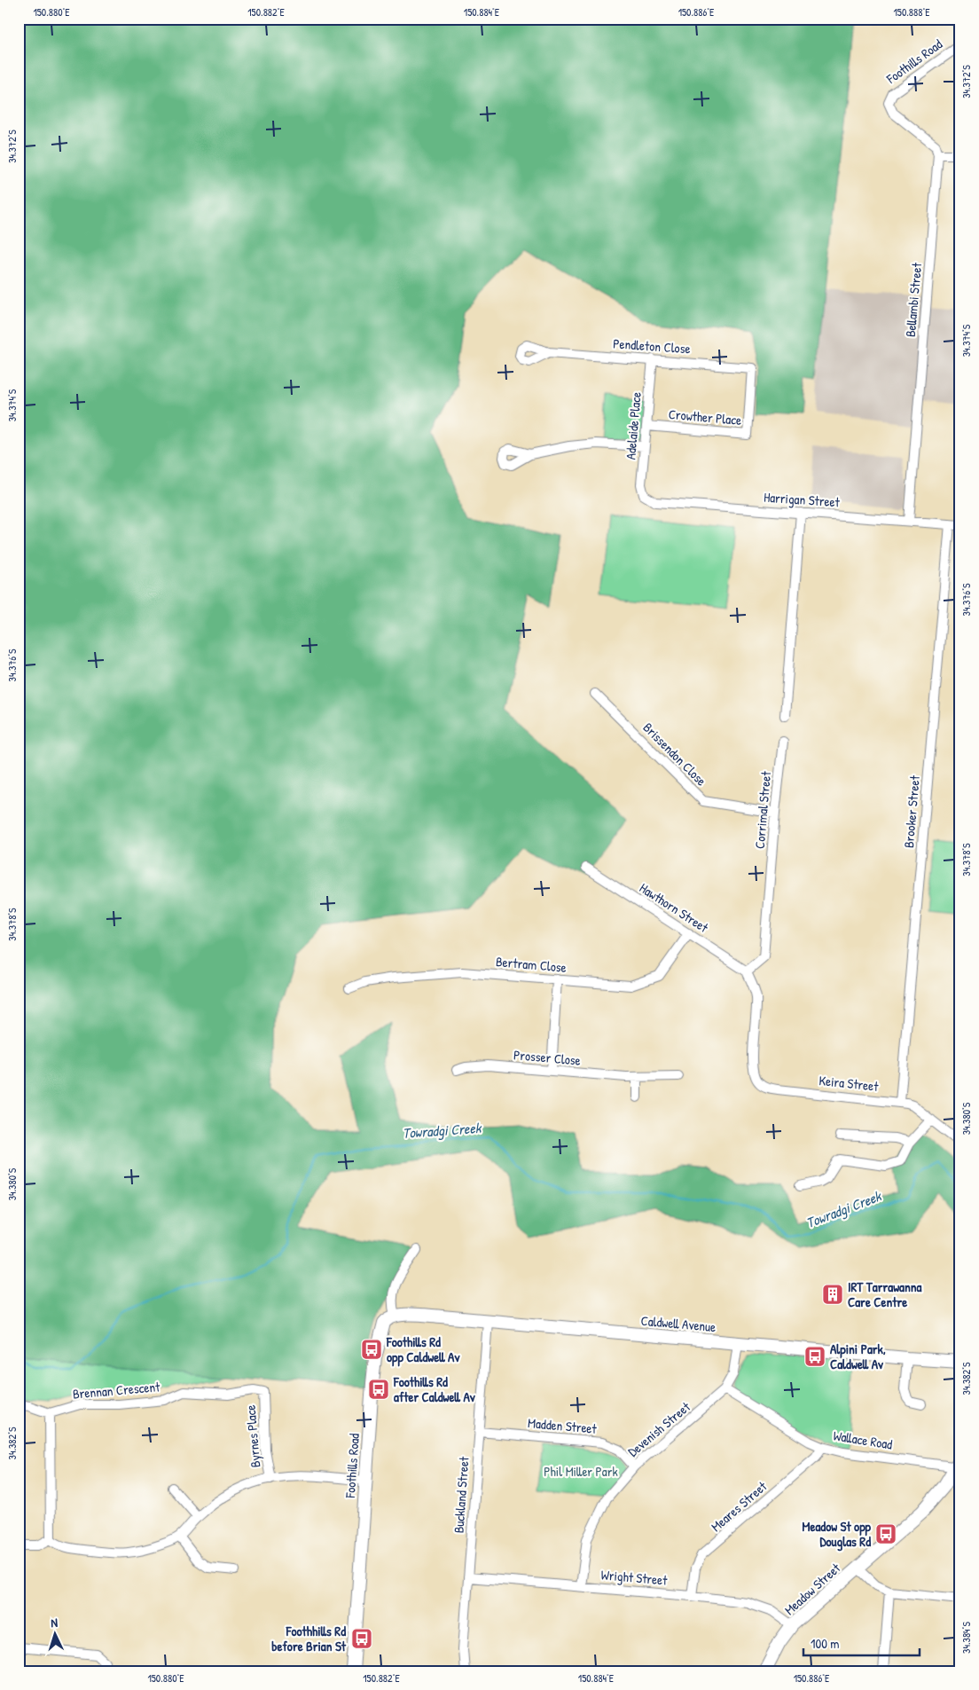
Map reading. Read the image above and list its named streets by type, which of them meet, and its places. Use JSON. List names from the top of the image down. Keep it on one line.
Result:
{"streets":{"main road":["Foothills Road","Caldwell Avenue","Meadow Street"],"street":["Bellambi Street","Pendleton Close","Crowther Place","Adelaide Place","Harrigan Street","Brissendon Close","Corrimal Street","Brooker Street","Hawthorn Street","Bertram Close","Prosser Close","Keira Street","Brennan Crescent","Madden Street","Devenish Street","Byrnes Place","Wallace Road","Buckland Street","Meares Street","Wright Street"]},"crossings":[["Foothills Road","Bellambi Street"],["Foothills Road","Caldwell Avenue"],["Bellambi Street","Harrigan Street"],["Pendleton Close","Crowther Place"],["Pendleton Close","Adelaide Place"],["Crowther Place","Adelaide Place"],["Adelaide Place","Harrigan Street"],["Harrigan Street","Brooker Street"],["Brissendon Close","Corrimal Street"],["Corrimal Street","Hawthorn Street"],["Corrimal Street","Keira Street"],["Brooker Street","Keira Street"],["Hawthorn Street","Bertram Close"],["Hawthorn Street","Keira Street"],["Caldwell Avenue","Devenish Street"],["Caldwell Avenue","Buckland Street"],["Brennan Crescent","Byrnes Place"],["Madden Street","Devenish Street"],["Madden Street","Buckland Street"],["Devenish Street","Wallace Road"],["Devenish Street","Wright Street"],["Wallace Road","Meares Street"],["Wallace Road","Meadow Street"],["Buckland Street","Wright Street"],["Meares Street","Wright Street"],["Wright Street","Meadow Street"]],"water":["Towradgi Creek"],"parks":["Phil Miller Park"],"places":{"building":["IRT Tarrawanna Care Centre"],"bus stop":["Foothills Rd opp Caldwell Av","Alpini Park, Caldwell Av","Foothills Rd after Caldwell Av","Meadow St opp Douglas Rd","Foothhills Rd before Brian St"]},"scale_bar":"100 m","north":"top","coordinates":["150.880°E","150.882°E","150.884°E","150.886°E","150.888°E","34.372°S","34.374°S","34.376°S","34.378°S","34.380°S","34.382°S","34.384°S"]}
